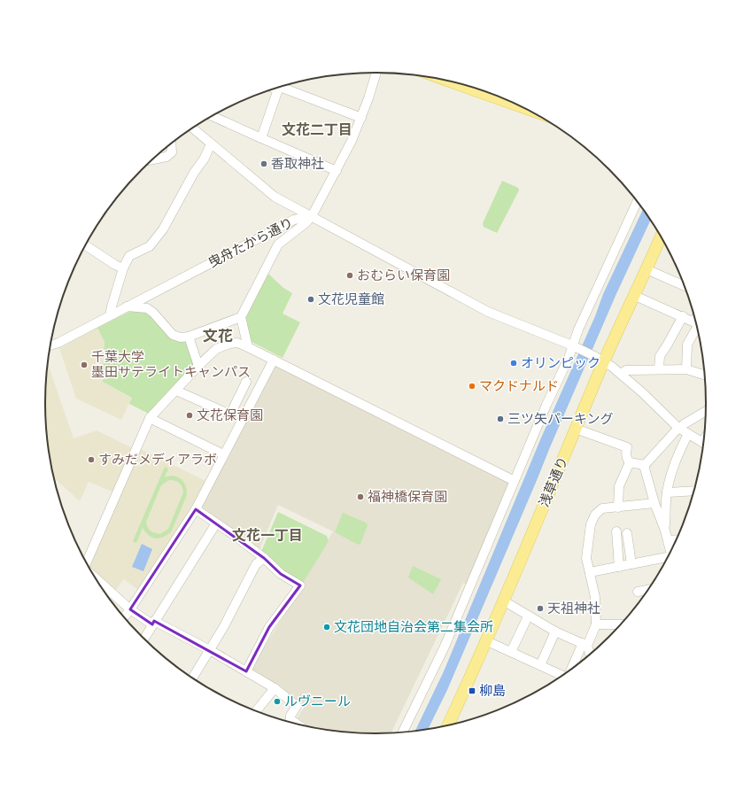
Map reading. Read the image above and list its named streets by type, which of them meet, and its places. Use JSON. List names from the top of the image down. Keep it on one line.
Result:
{"streets":{"main road":["浅草通り"],"street":["曳舟たから通り"]},"districts":["文花二丁目","文花","文花一丁目"],"places":{"other":["香取神社","おむらい保育園","文花児童館","オリンピック","千葉大学 墨田サテライトキャンパス","マクドナルド","文花保育園","三ツ矢パーキング","すみだメディアラボ","福神橋保育園","天祖神社","文花団地自治会第二集会所","ルヴニール"],"transit":["柳島"]}}
